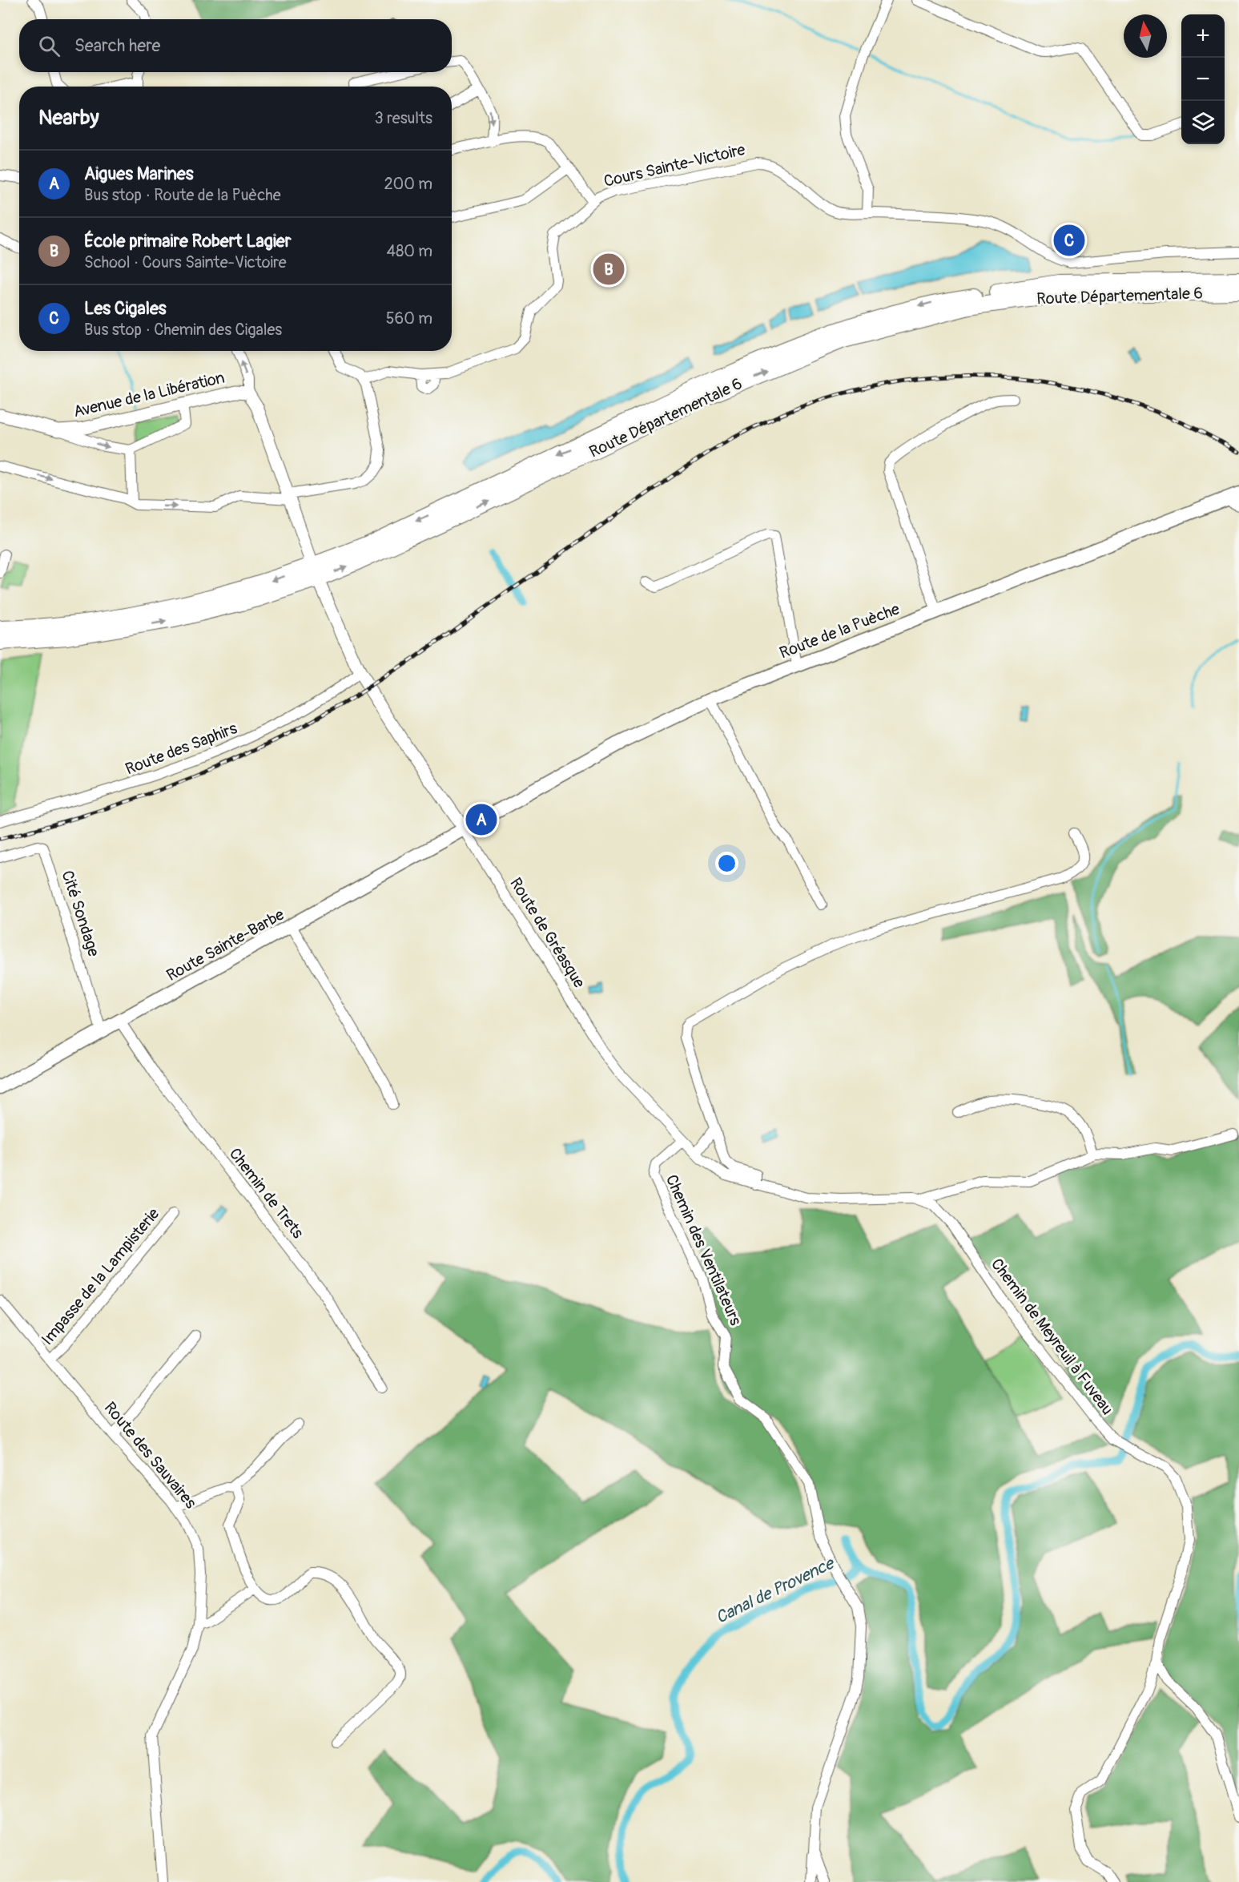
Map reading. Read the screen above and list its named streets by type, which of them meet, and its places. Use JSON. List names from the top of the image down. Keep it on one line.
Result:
{"streets":{"highway":["Route Départementale 6"],"main road":["Route de la Puèche","Route Sainte-Barbe"],"street":["Cours Sainte-Victoire","Avenue de la Libération","Route des Saphirs","Cité Sondage","Route de Gréasque","Chemin de Trets","Chemin des Ventilateurs","Impasse de la Lampisterie","Chemin de Meyreuil à Fuveau","Route des Sauvaires"]},"crossings":[["Route de la Puèche","Route de Gréasque"],["Route de la Puèche","Route Sainte-Barbe"],["Cité Sondage","Route Sainte-Barbe"],["Route de Gréasque","Route Sainte-Barbe"],["Route de Gréasque","Chemin de Meyreuil à Fuveau"],["Route Sainte-Barbe","Chemin de Trets"],["Chemin des Ventilateurs","Chemin de Meyreuil à Fuveau"],["Impasse de la Lampisterie","Route des Sauvaires"]],"water":["Canal de Provence"],"north":"top","page":{"map_buttons":["+","−"],"search":"Search here","heading":["Nearby","3 results"],"list":[{"mark":"A","name":"Aigues Marines","note":"Bus stop · Route de la Puèche","value":"200 m"},{"mark":"B","name":"École primaire Robert Lagier","note":"School · Cours Sainte-Victoire","value":"480 m"},{"mark":"C","name":"Les Cigales","note":"Bus stop · Chemin des Cigales","value":"560 m"}],"pins":["C","B","A"]}}
